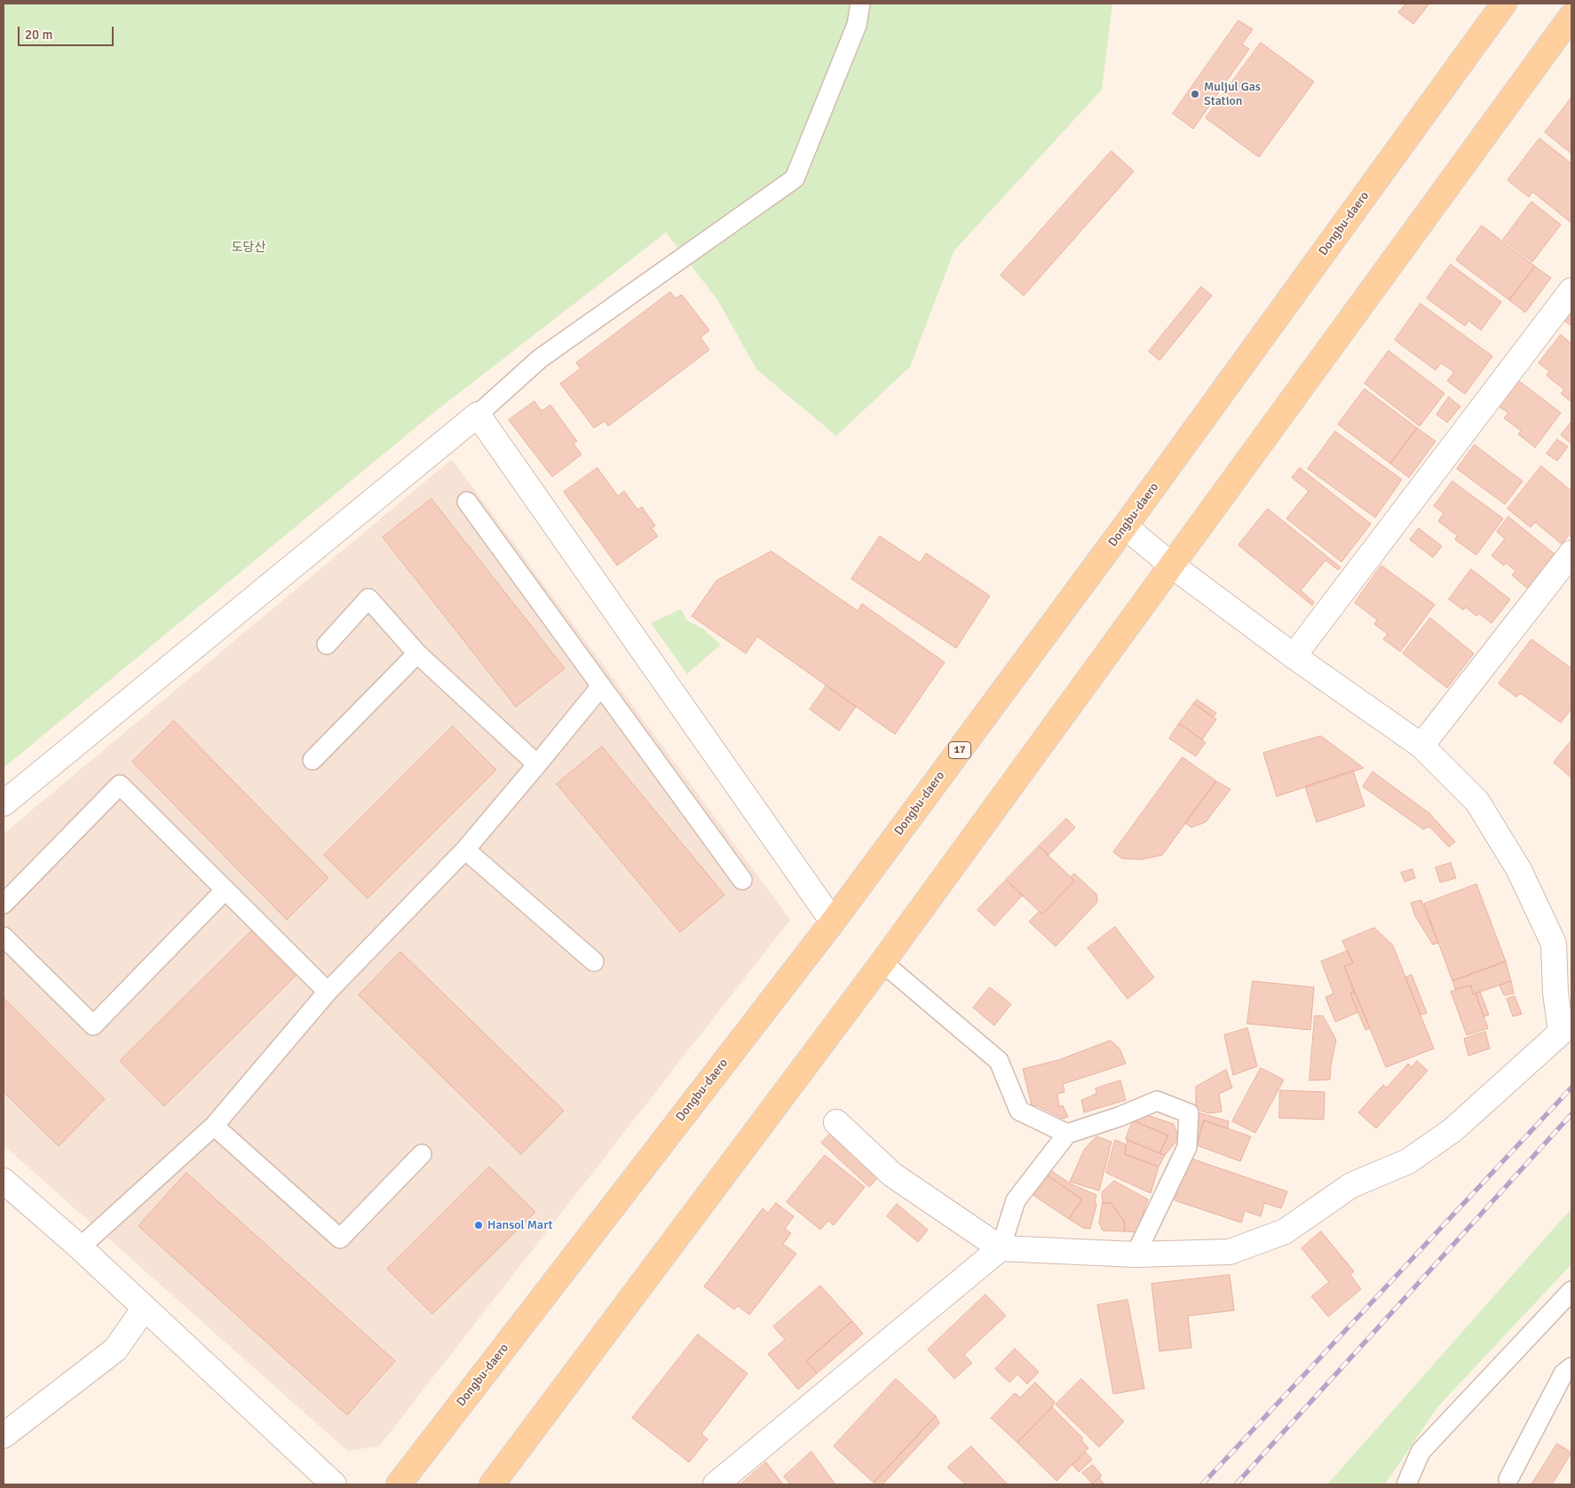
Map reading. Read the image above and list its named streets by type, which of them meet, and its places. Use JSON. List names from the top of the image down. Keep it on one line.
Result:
{"streets":{"main road":["Dongbu-daero","17"]},"parks":["도당산"],"places":["Muljul Gas Station","Hansol Mart"],"scale_bar":"20 m"}
